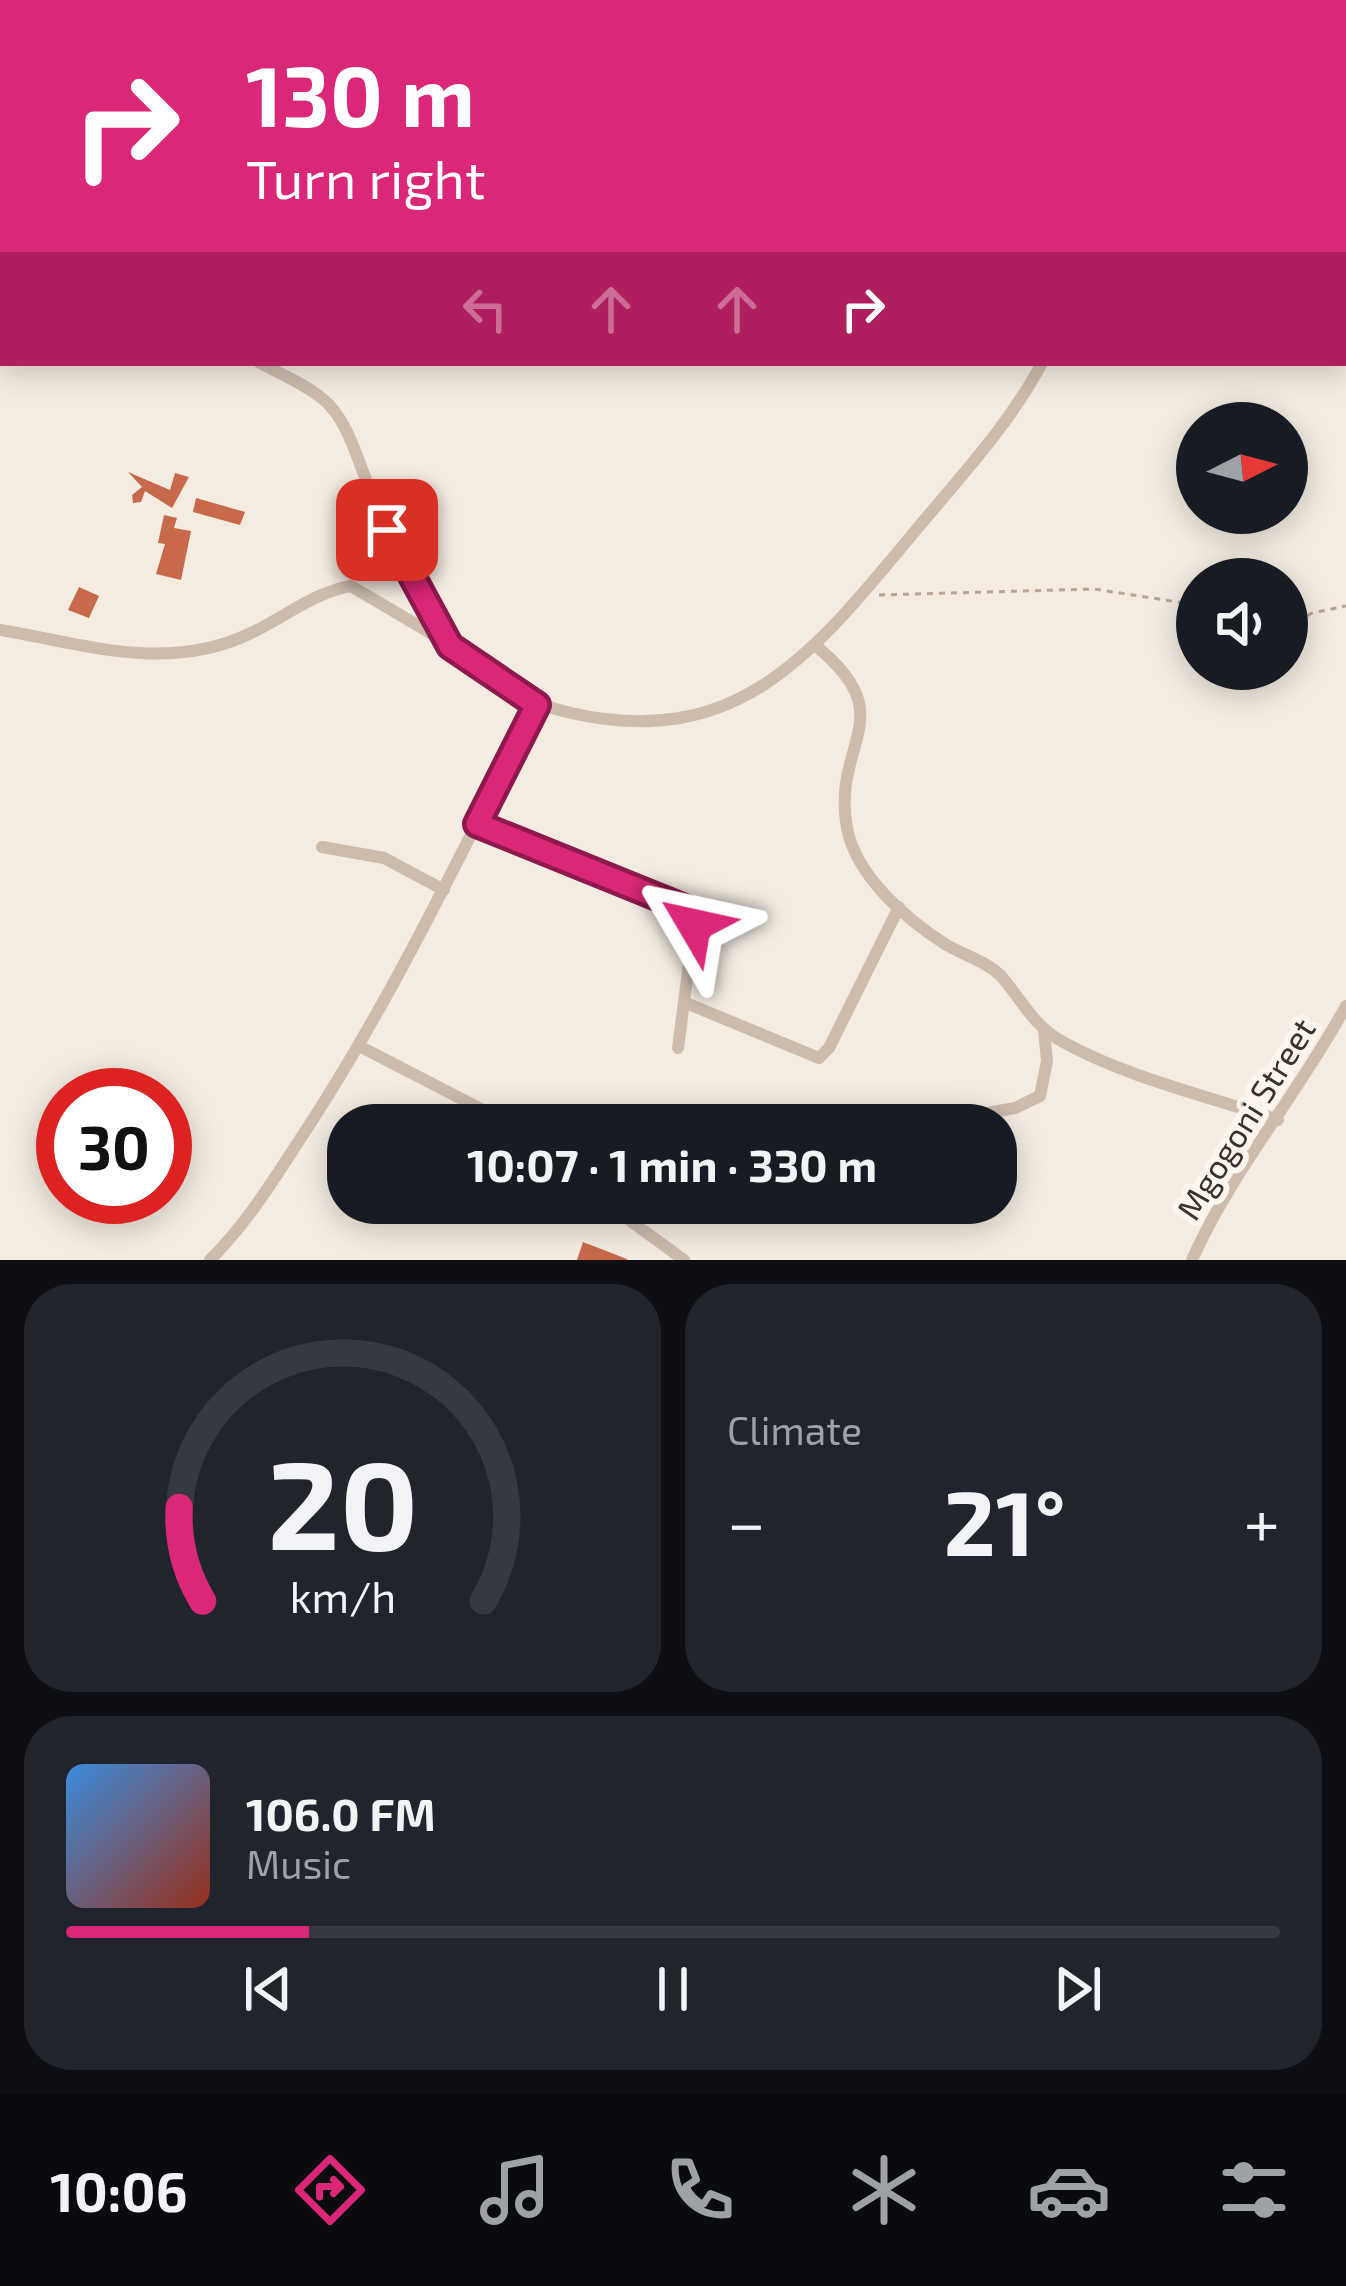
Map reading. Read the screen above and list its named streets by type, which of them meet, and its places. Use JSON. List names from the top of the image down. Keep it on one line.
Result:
{"streets":{"street":["Mgogoni Street"]},"north":"right","page":{"turn":["130 m","Turn right"],"limit":"30","trip":"10:07 · 1 min · 330 m","tile":"Climate","heat":["−","21°","+"],"song":["106.0 FM","Music"],"tabs":"10:06","gauge":["20","km/h"]}}
